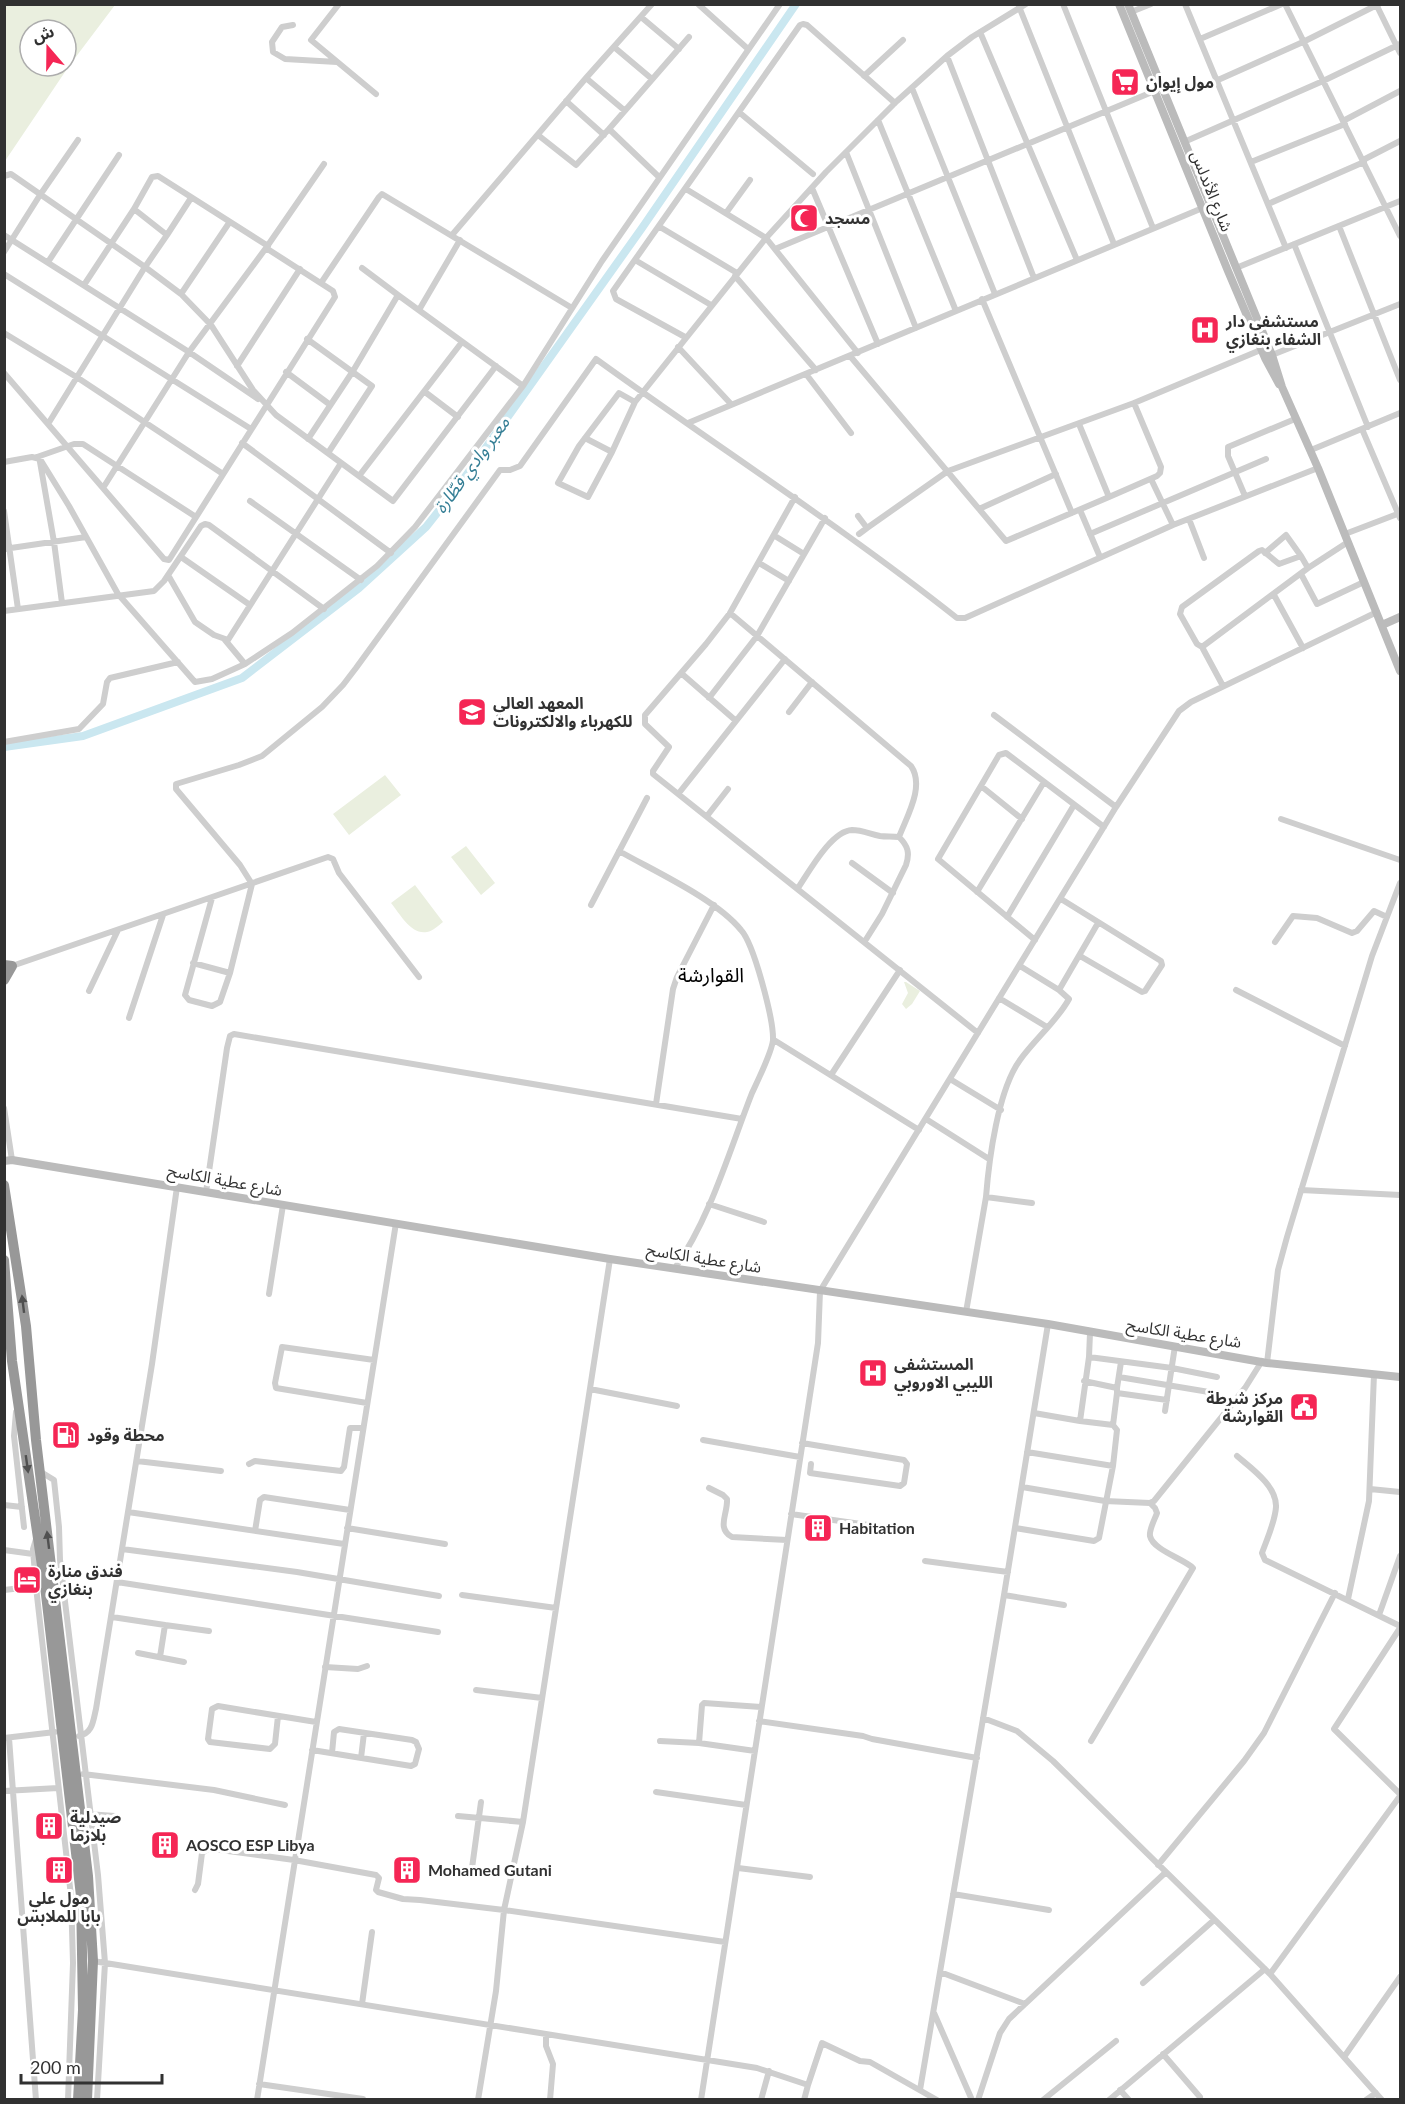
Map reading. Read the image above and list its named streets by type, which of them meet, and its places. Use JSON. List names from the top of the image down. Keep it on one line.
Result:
{"streets":{"street":["شارع الأندلس","شارع عطية الكاسح"]},"districts":["القوارشة"],"water":["معبر وادي قطّارة"],"places":{"supermarket":["مول إيوان"],"mosque":["مسجد"],"hospital":["مستشفى دار الشفاء بنغازي","المستشفی الليبي الاوروبي"],"school or university":["المعهد العالي للكهرباء والالكترونات"],"public building":["مركز شرطة القوارشة"],"fuel station":["محطة وقود"],"building":["Habitation","صيدلية بلازما","AOSCO ESP Libya","مول علي بابا للملابس","Mohamed Gutani"],"hotel":["فندق منارة بنغازي"]},"scale_bar":"200 m","north":"top"}
